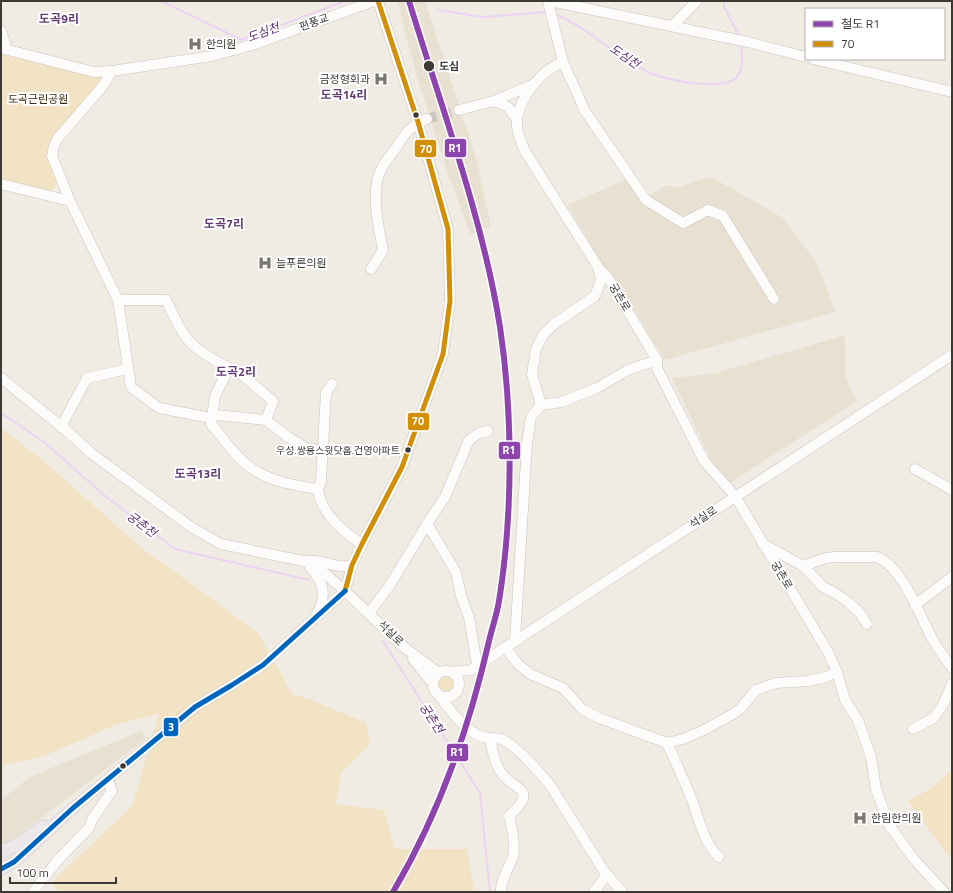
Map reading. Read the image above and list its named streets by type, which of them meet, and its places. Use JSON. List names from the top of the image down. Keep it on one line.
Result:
{"streets":{"street":["편풍교","궁촌로","석실로"]},"crossings":[["궁촌로","석실로"]],"districts":["도곡9리","도곡14리","도곡7리","도곡2리","도곡13리"],"water":["도심천","궁촌천"],"parks":["도곡근린공원"],"places":{"hospital":["한의원","금정형회과","늘푸른의원","한림한의원"],"other":["도심","우성.쌍용스윗닷홈.건영아파트"]},"lines":["rail line R1","transit line 70","transit line 3"],"legend":["철도 R1","70"],"scale_bar":"100 m"}
